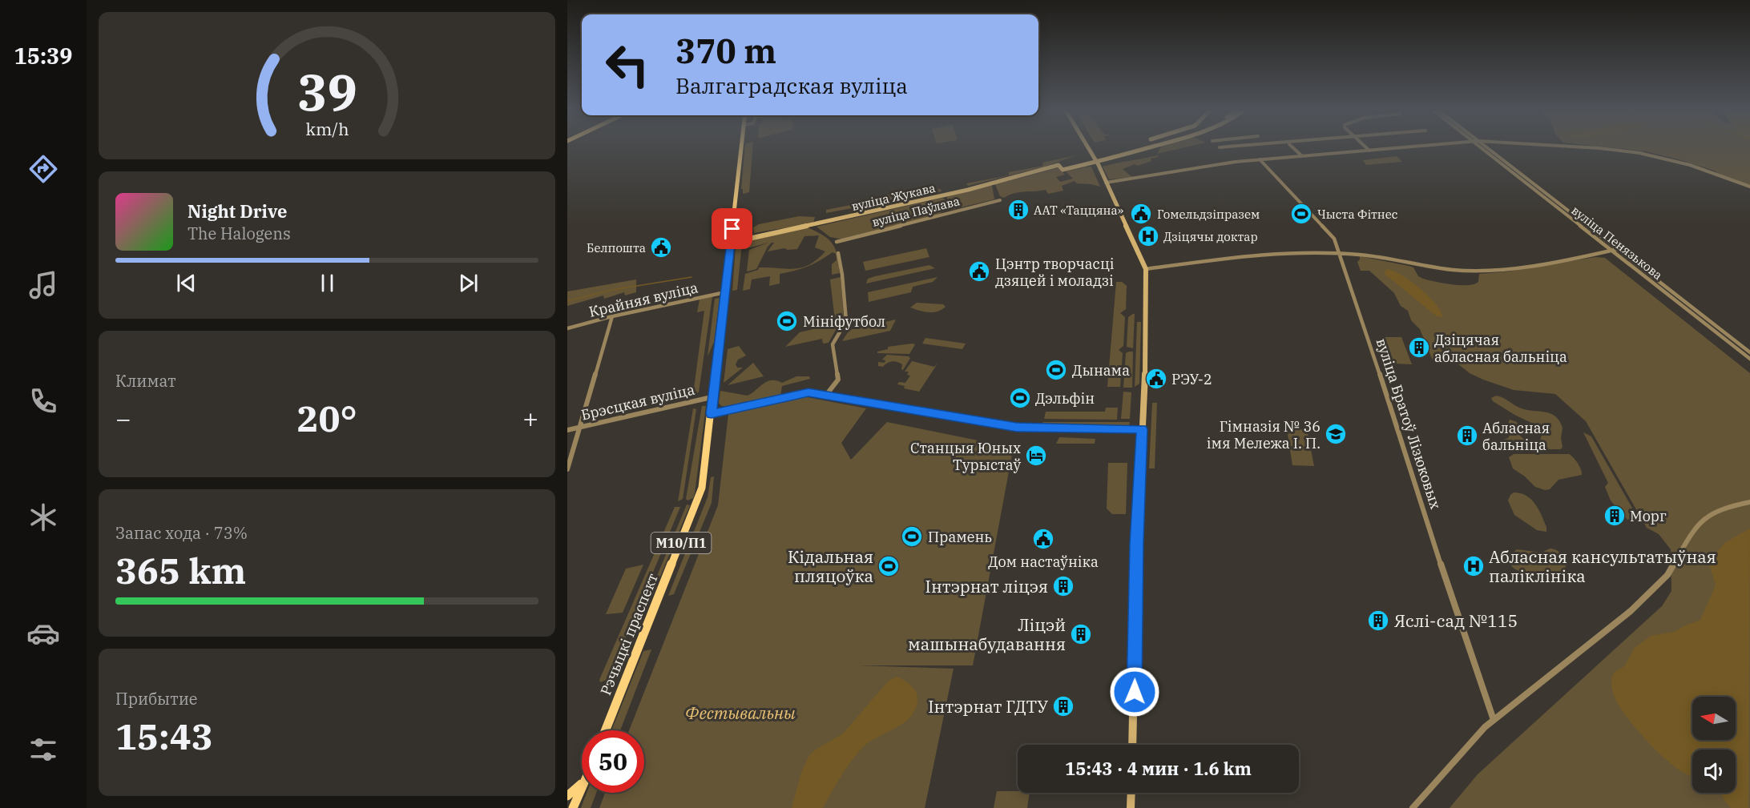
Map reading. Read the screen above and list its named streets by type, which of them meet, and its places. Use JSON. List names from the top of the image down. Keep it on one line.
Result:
{"streets":{"main road":["М10/П1","Рэчыцкі праспект"],"street":["вуліца Жукава","вуліца Паўлава","вуліца Пенязькова","Крайняя вуліца","Брэсцкая вуліца","вуліца Братоў Лізюковых"]},"crossings":[["вуліца Жукава","Рэчыцкі праспект"],["Крайняя вуліца","Рэчыцкі праспект"],["Брэсцкая вуліца","Рэчыцкі праспект"]],"parks":["Фестывальны"],"places":{"building":["ААТ «Таццяна»","Дзіцячая абласная бальніца","Абласная бальніца","Морг","Інтэрнат ліцэя","Яслі-сад №115","Ліцэй машынабудавання","Інтэрнат ГДТУ"],"public building":["Гомельдзіпразем","Белпошта","Цэнтр творчасці дзяцей і моладзі","РЭУ-2","Дом настаўніка"],"sports":["Чыста Фітнес","Мініфутбол","Дынама","Дэльфін","Прамень","Кідальная пляцоўка"],"hospital":["Дзіцячы доктар","Абласная кансультатыўная паліклініка"],"school or university":["Гімназія № 36 імя Мележа І. П."],"hotel":["Станцыя Юных Турыстаў"]},"north":"left","page":{"tabs":"15:39","turn":["370 m","Валгаградская вуліца"],"song":["Night Drive","The Halogens"],"tile":["Климат",["Запас хода · 73%","365 km"],["Прибытие","15:43"]],"heat":["−","20°","+"],"limit":"50","trip":"15:43 · 4 мин · 1.6 km","gauge":["39","km/h"]}}
